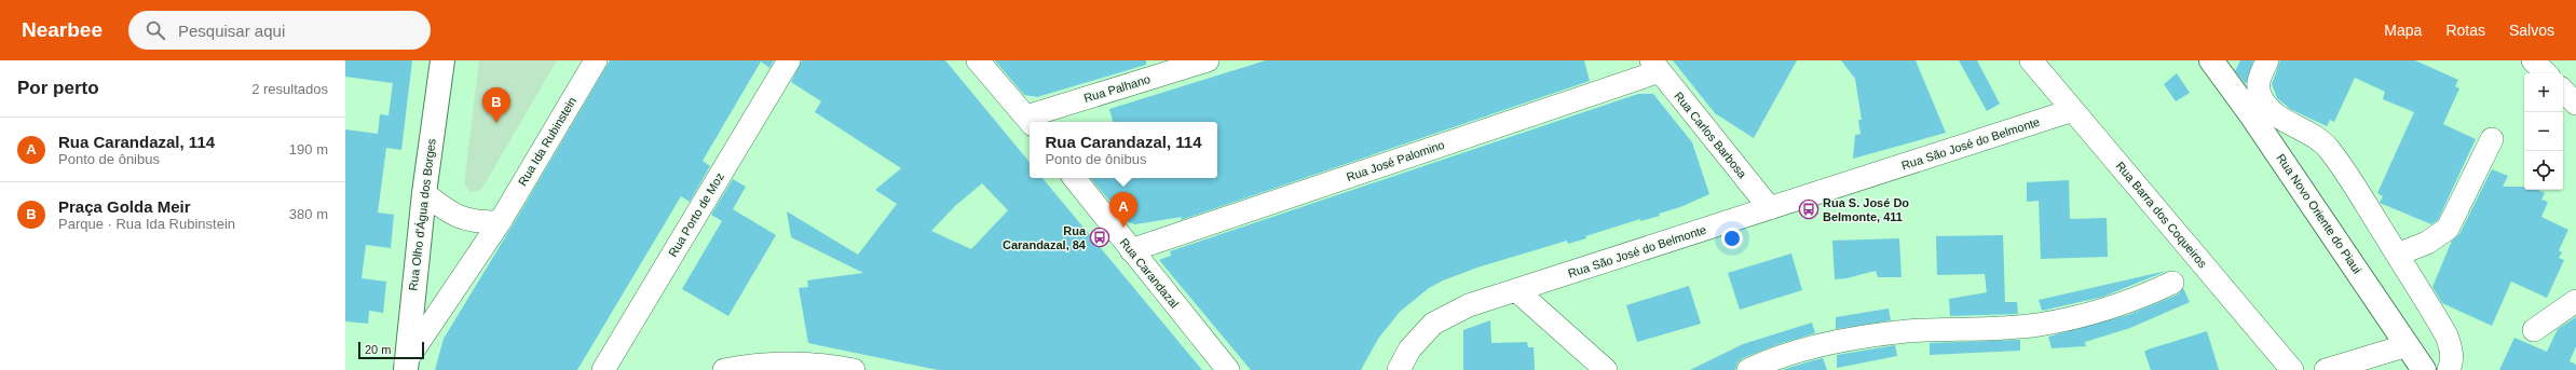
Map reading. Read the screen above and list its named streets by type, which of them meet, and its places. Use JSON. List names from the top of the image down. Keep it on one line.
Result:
{"streets":{"street":["Rua Palhano","Rua Carlos Barbosa","Rua Ida Rubinstein","Rua São José do Belmonte","Rua José Palomino","Rua Novo Oriente do Piaui","Rua Olho d'Água dos Borges","Rua Porto de Moz","Rua Barra dos Coqueiros","Rua Carandazal"]},"crossings":[["Rua Carlos Barbosa","Rua São José do Belmonte"],["Rua Carlos Barbosa","Rua José Palomino"],["Rua Ida Rubinstein","Rua Olho d'Água dos Borges"],["Rua São José do Belmonte","Rua Barra dos Coqueiros"],["Rua José Palomino","Rua Carandazal"]],"places":{"bus stop":["Rua S. José Do Belmonte, 411","Rua Carandazal, 84"]},"scale_bar":"20 m","page":{"header":"Nearbee","search":"Pesquisar aqui","nav":["Mapa","Rotas","Salvos"],"heading":["Por perto","2 resultados"],"map_buttons":["+","−"],"pins":["B","A"],"list":[{"mark":"A","name":"Rua Carandazal, 114","note":"Ponto de ônibus","value":"190 m"},{"mark":"B","name":"Praça Golda Meir","note":"Parque · Rua Ida Rubinstein","value":"380 m"}],"popup":["Rua Carandazal, 114","Ponto de ônibus"],"scale":"20 m"}}
